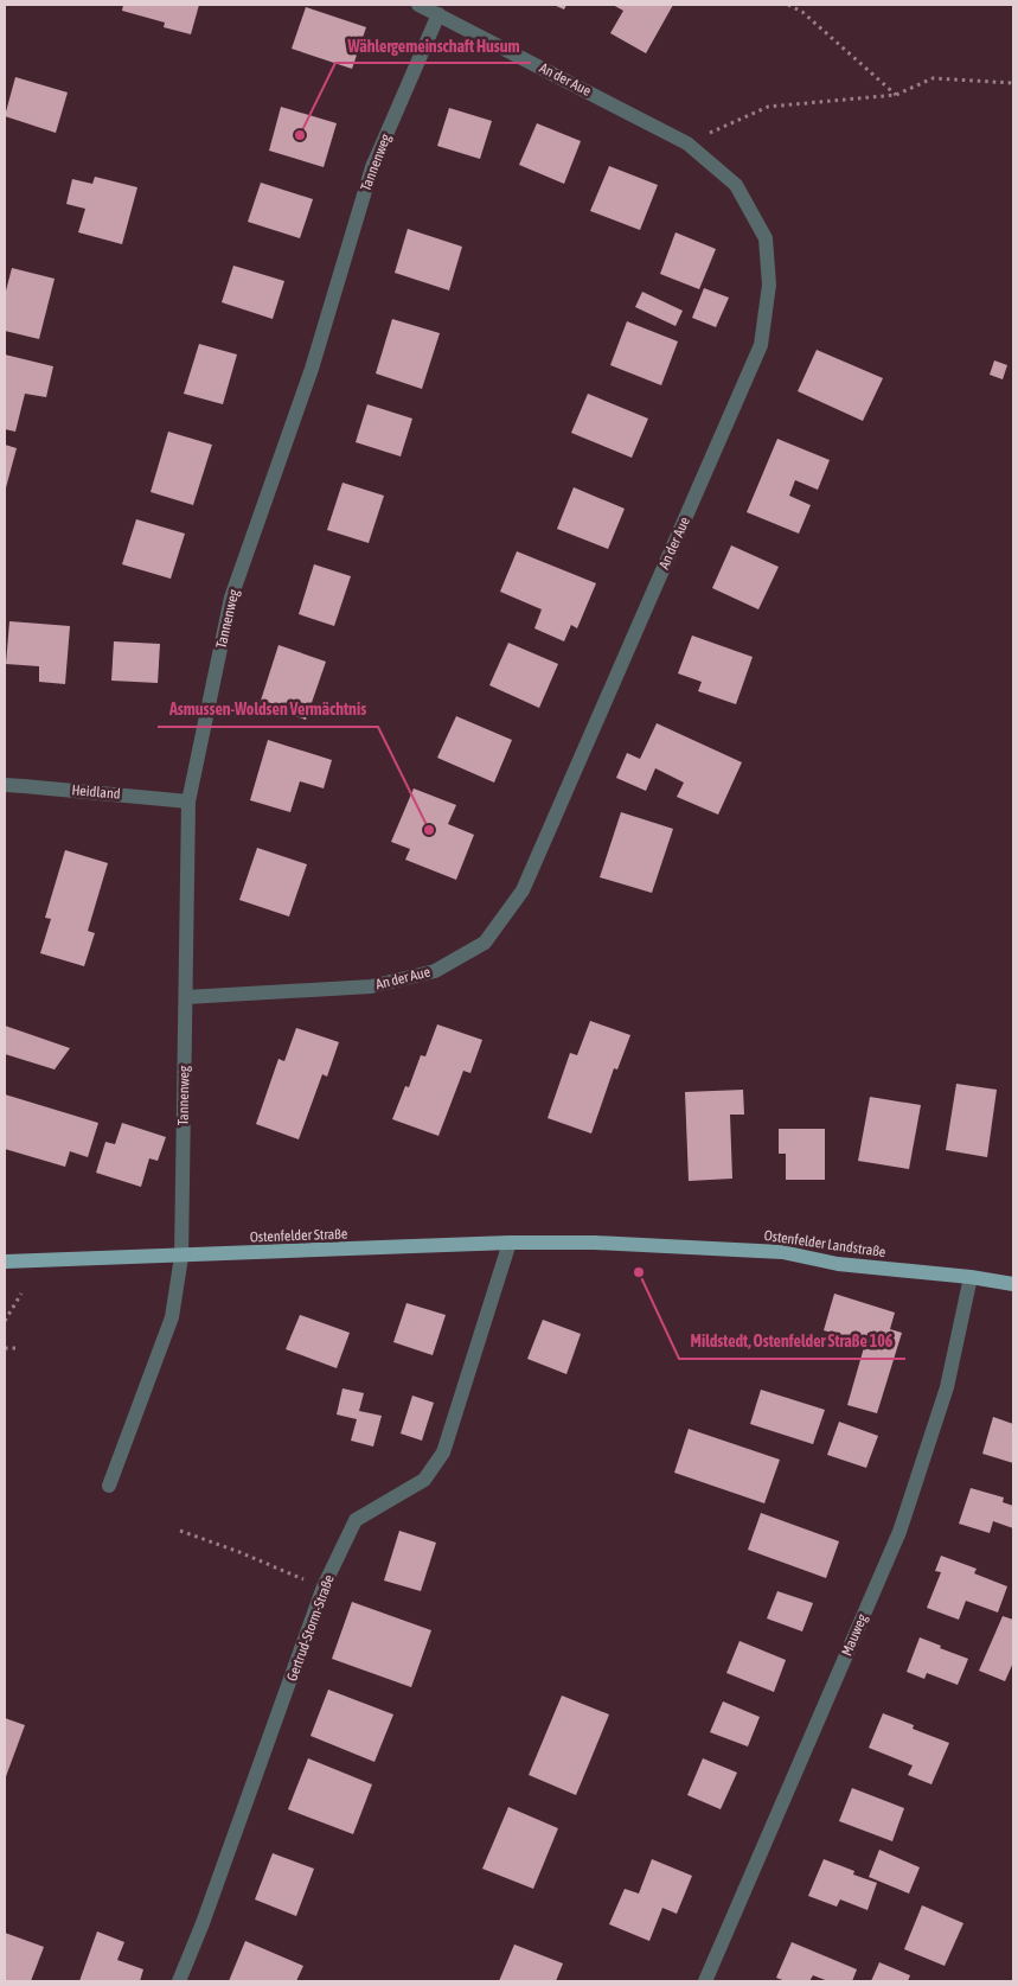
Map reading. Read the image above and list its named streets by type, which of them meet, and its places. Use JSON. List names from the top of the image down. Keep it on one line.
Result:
{"streets":{"main road":["Ostenfelder Straße","Ostenfelder Landstraße"],"street":["An der Aue","Tannenweg","Heidland","Gertrud-Storm-Straße","Mauweg"]},"crossings":[["An der Aue","Tannenweg"],["Tannenweg","Heidland"],["Tannenweg","Ostenfelder Straße"],["Ostenfelder Straße","Ostenfelder Landstraße"],["Ostenfelder Straße","Gertrud-Storm-Straße"],["Ostenfelder Landstraße","Mauweg"]],"places":["Wählergemeinschaft Husum","Asmussen-Woldsen Vermächtnis","Mildstedt, Ostenfelder Straße 106"]}
